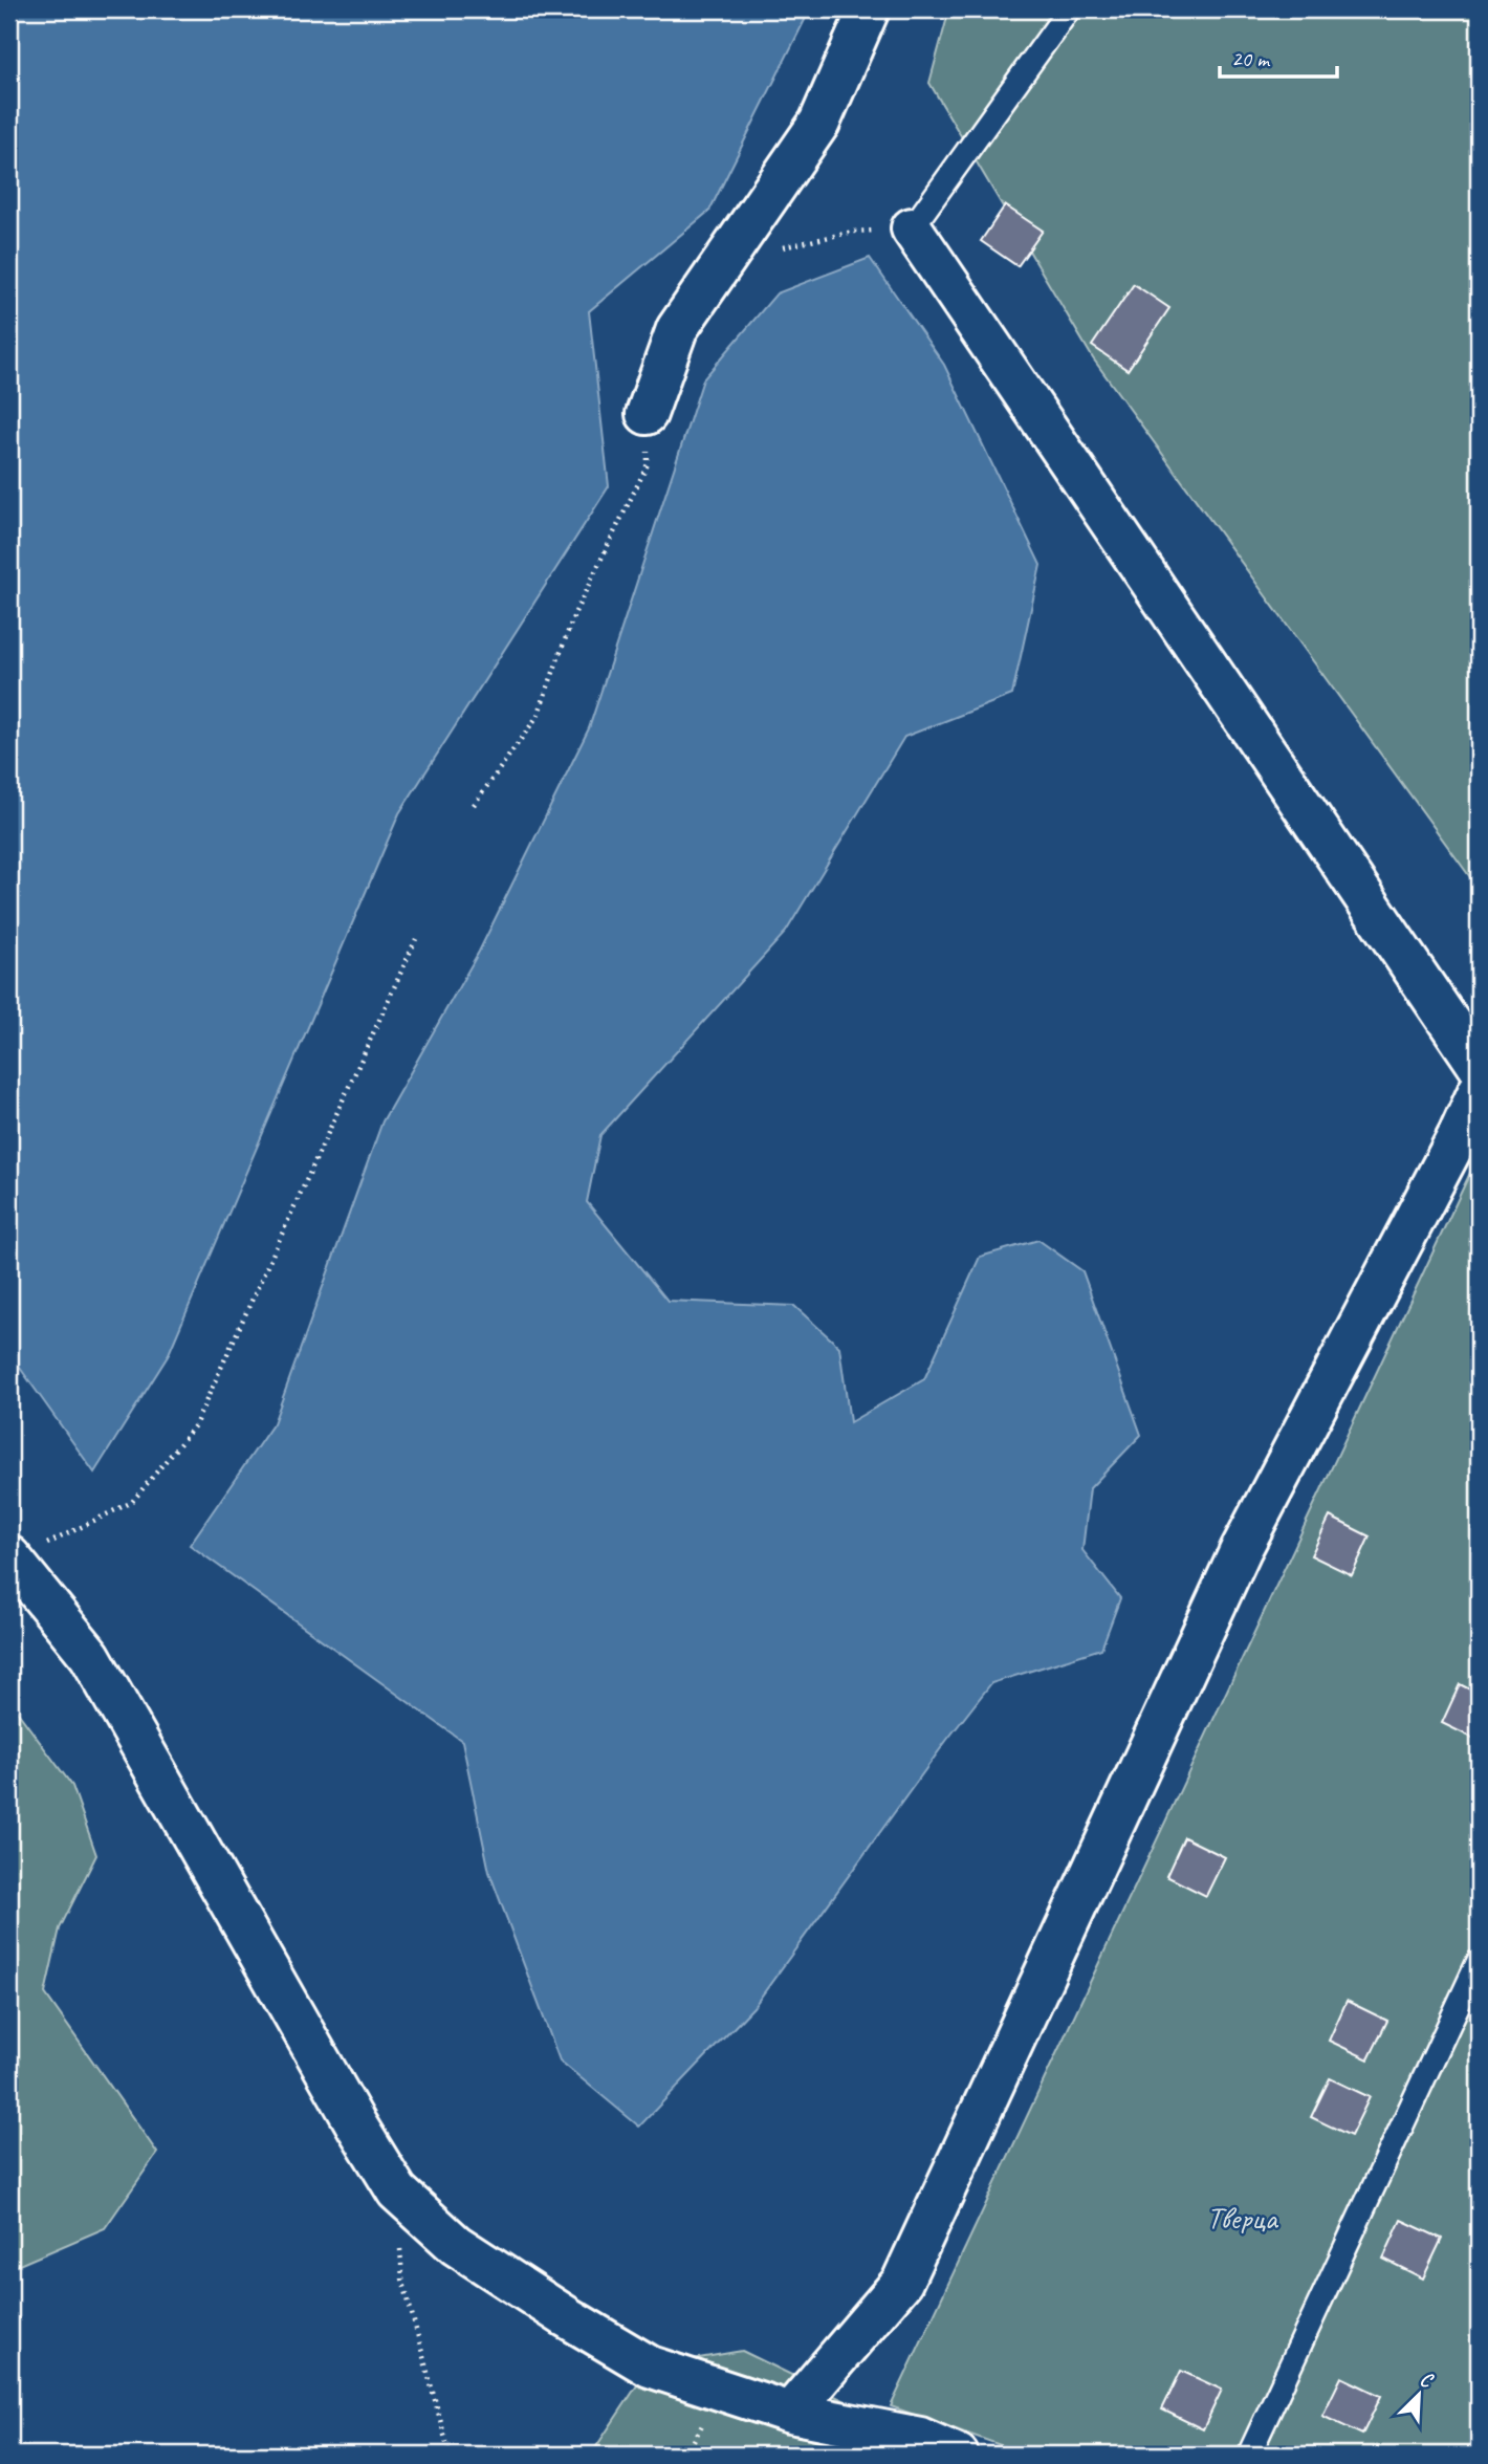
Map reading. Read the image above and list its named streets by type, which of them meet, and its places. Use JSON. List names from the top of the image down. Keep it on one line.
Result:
{"parks":["Тверца"],"scale_bar":"20 m","north":"top right"}
